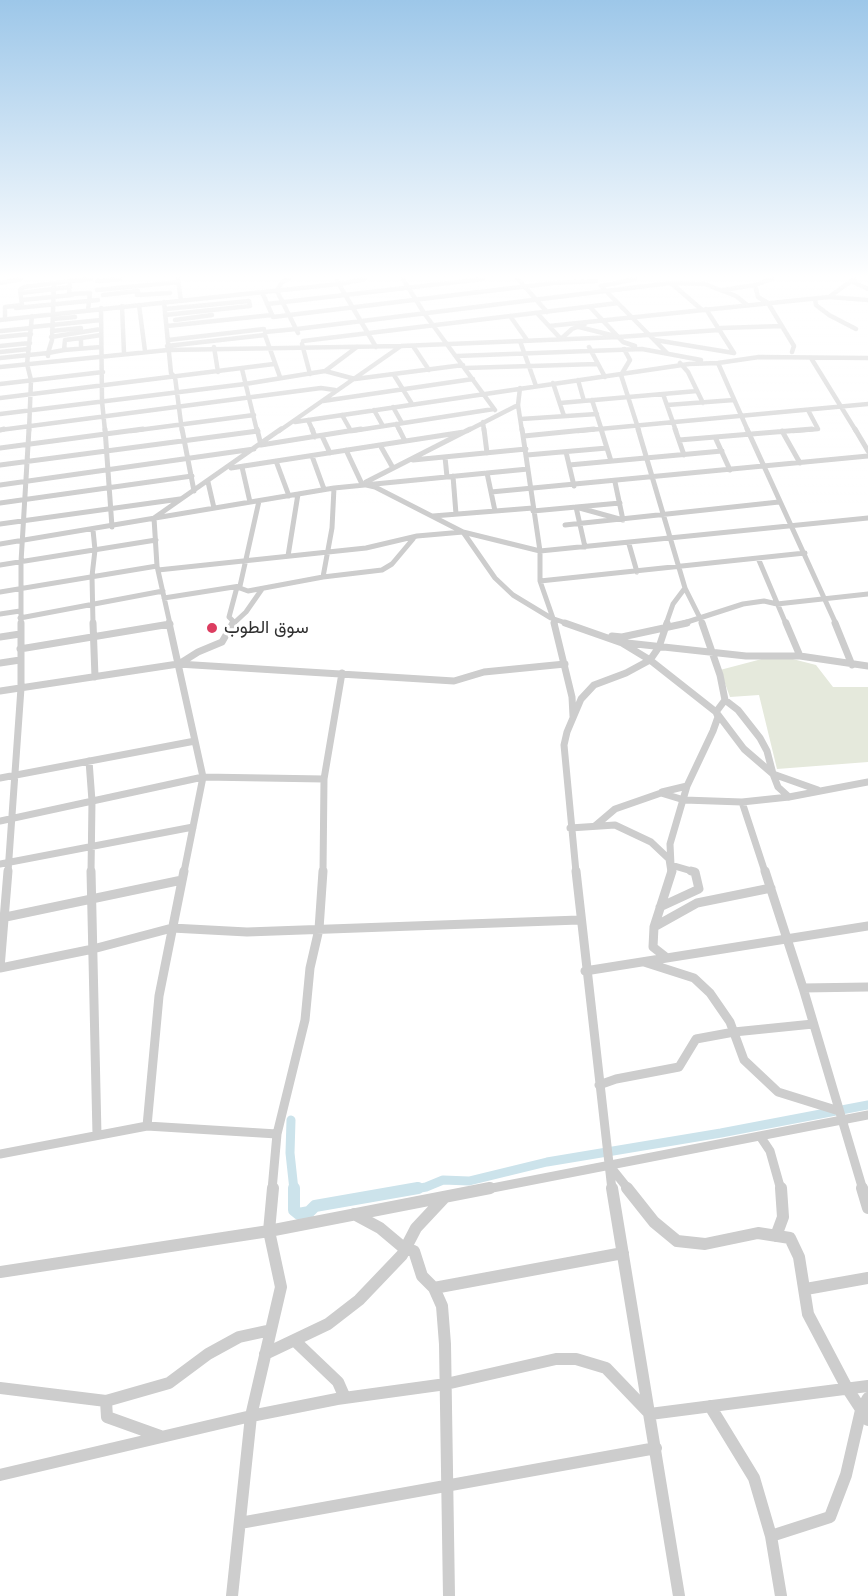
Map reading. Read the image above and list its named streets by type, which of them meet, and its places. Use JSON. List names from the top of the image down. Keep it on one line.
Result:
{"places":["سوق الطوب"]}
